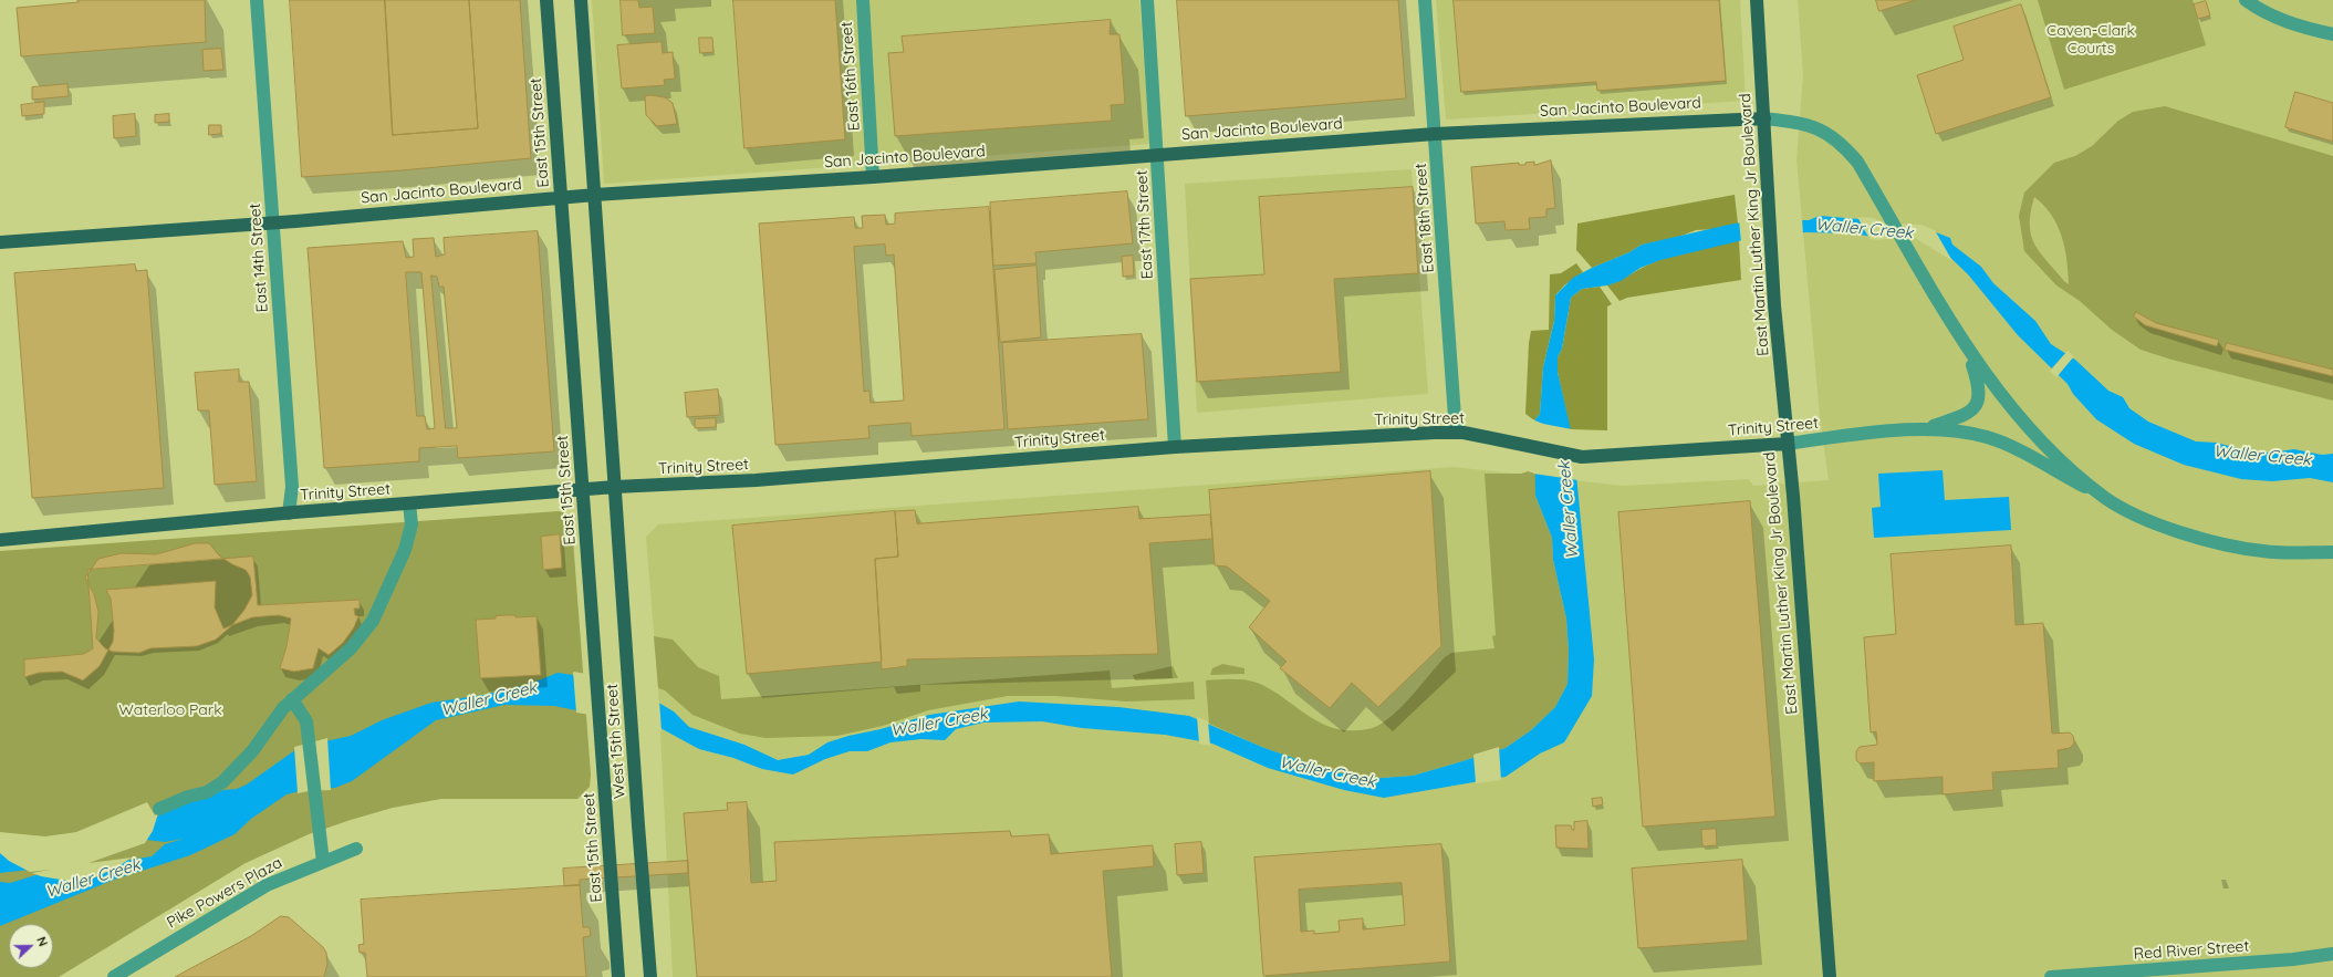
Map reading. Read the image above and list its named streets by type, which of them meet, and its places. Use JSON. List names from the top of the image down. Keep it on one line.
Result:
{"streets":{"main road":["San Jacinto Boulevard","East 15th Street","East Martin Luther King Jr Boulevard","Trinity Street","West 15th Street"],"street":["East 16th Street","East 18th Street","East 17th Street","East 14th Street","Pike Powers Plaza","Red River Street"]},"crossings":[["East 16th Street","San Jacinto Boulevard"],["San Jacinto Boulevard","East 15th Street"],["San Jacinto Boulevard","East 18th Street"],["San Jacinto Boulevard","East 17th Street"],["San Jacinto Boulevard","East Martin Luther King Jr Boulevard"],["San Jacinto Boulevard","East 14th Street"],["San Jacinto Boulevard","Trinity Street"],["East 15th Street","Trinity Street"],["East 18th Street","Trinity Street"],["East 17th Street","Trinity Street"],["East Martin Luther King Jr Boulevard","Trinity Street"],["East 14th Street","Trinity Street"],["Trinity Street","West 15th Street"]],"water":["Waller Creek"],"parks":["Caven-Clark Courts","Waterloo Park"],"north":"right"}
